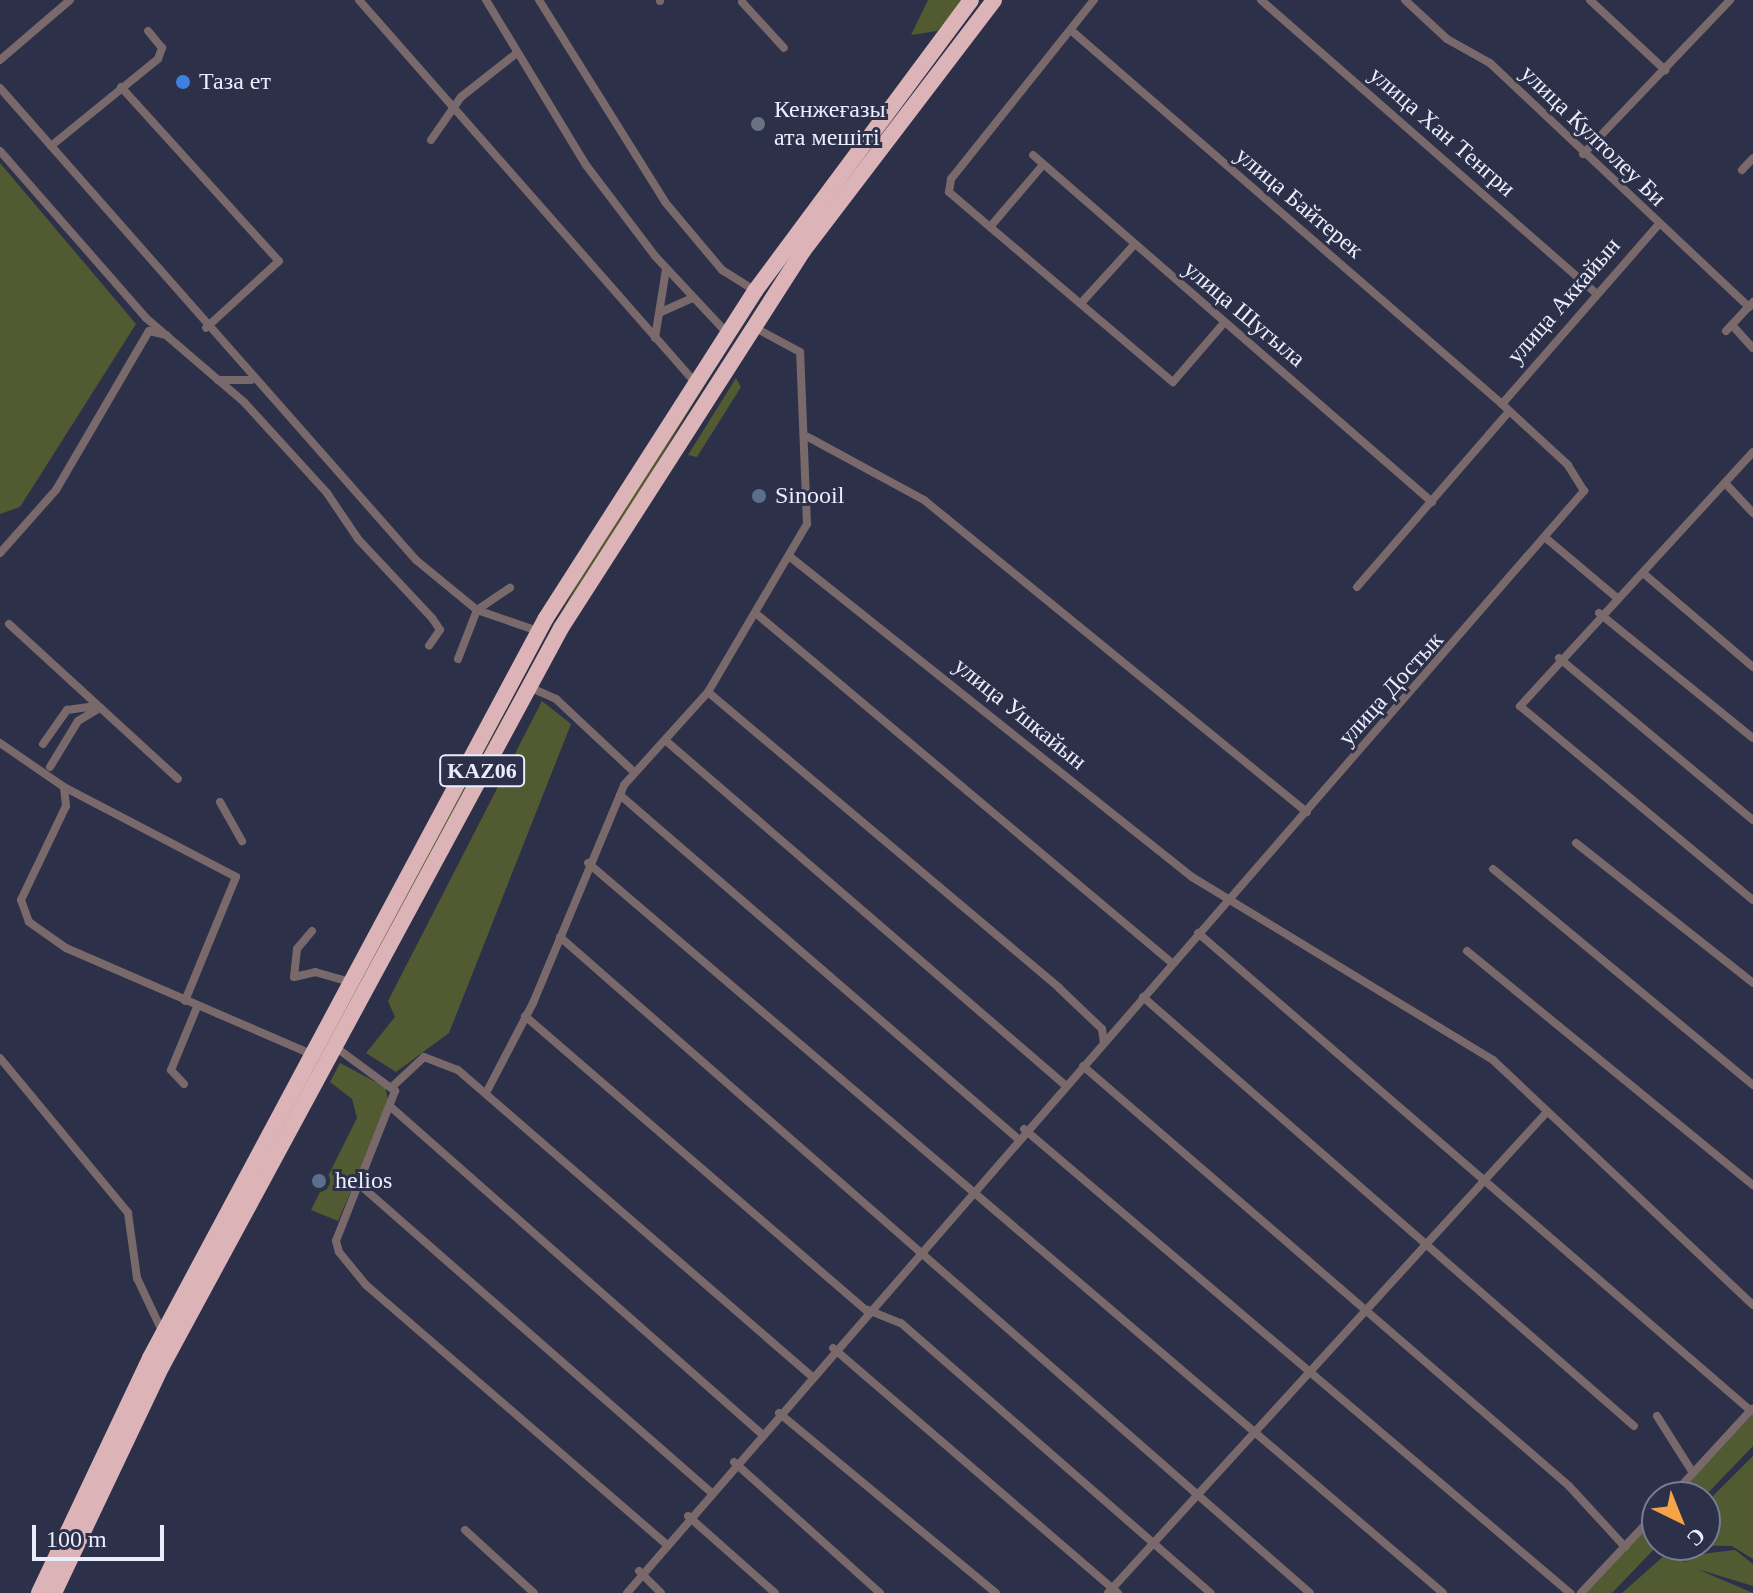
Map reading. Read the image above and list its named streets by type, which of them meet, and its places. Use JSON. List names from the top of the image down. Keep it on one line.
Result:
{"streets":{"highway":["KАZ06"],"street":["улица Хан Тенгри","улица Култолеу Би","улица Байтерек","улица Аккайын","улица Шугыла","улица Достык","улица Ушкайын"]},"crossings":[["улица Хан Тенгри","улица Аккайын"],["улица Култолеу Би","улица Аккайын"],["улица Байтерек","улица Аккайын"],["улица Достык","улица Ушкайын"]],"places":["Таза ет","Кенжеғазы ата мешіті","Sinooil","helios"],"scale_bar":"100 m","north":"bottom right"}
